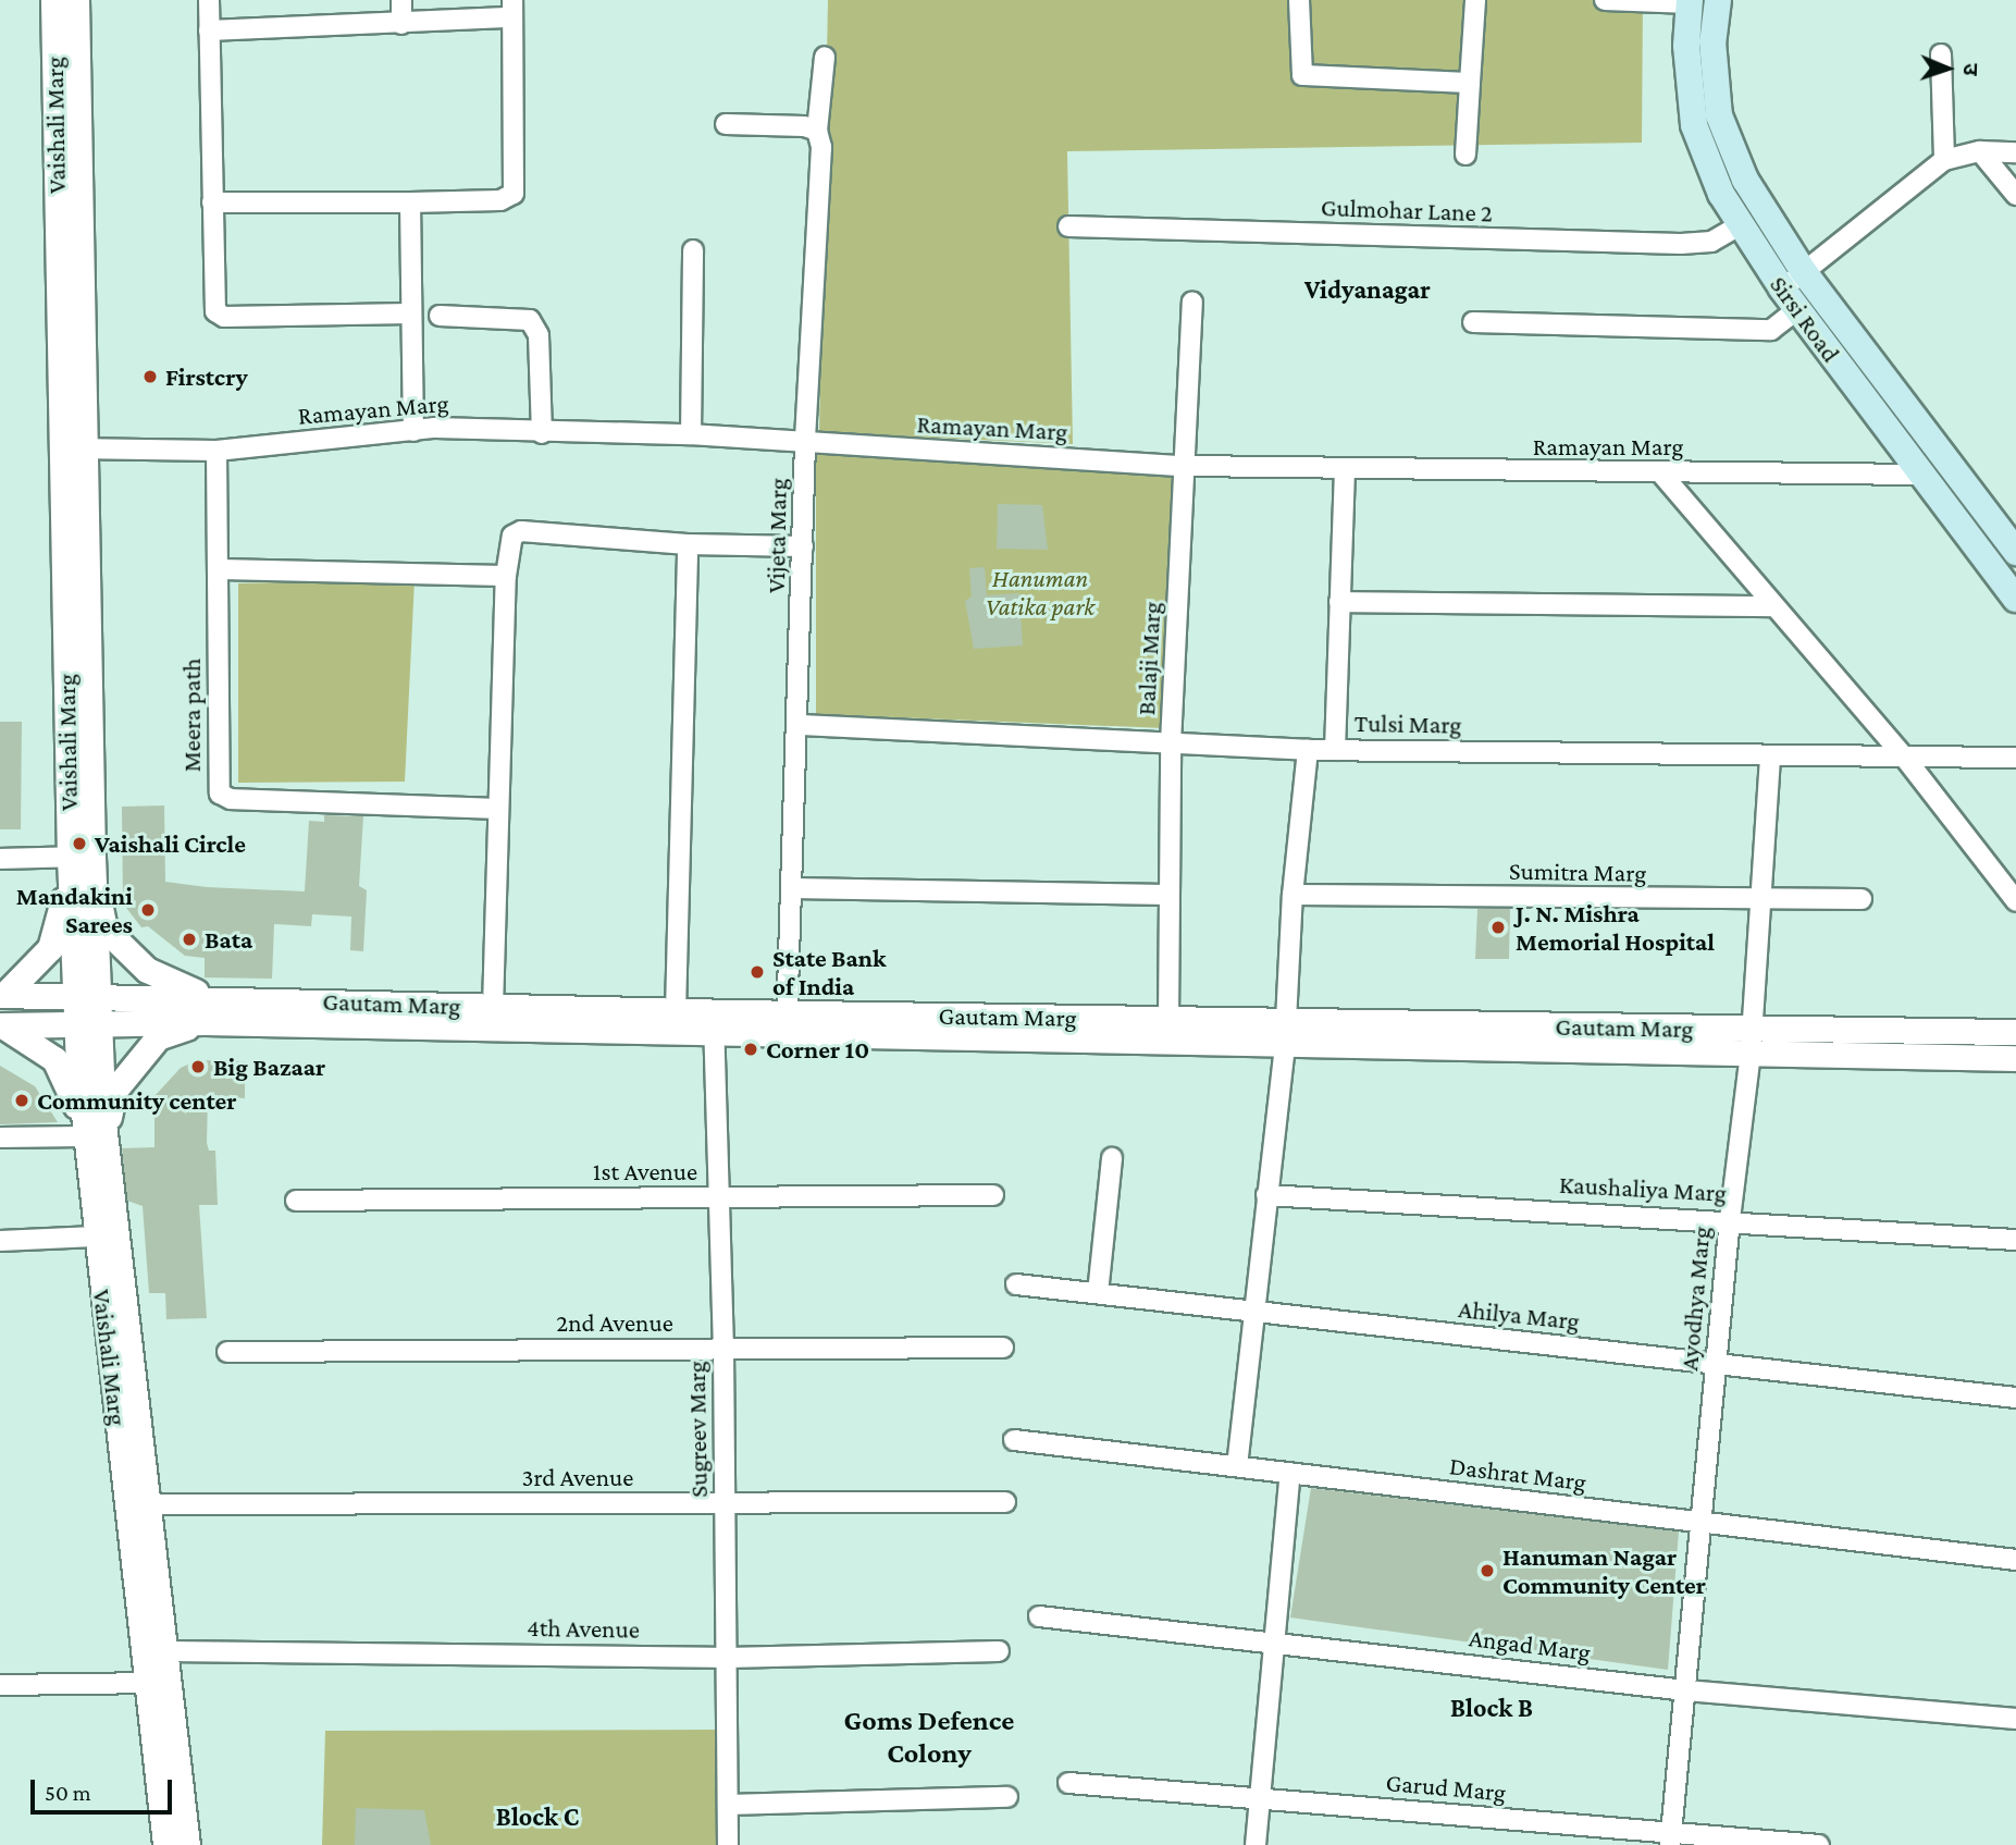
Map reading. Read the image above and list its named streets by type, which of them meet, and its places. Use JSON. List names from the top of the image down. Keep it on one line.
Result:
{"streets":{"main road":["Sirsi Road"],"street":["Vaishali Marg","Gulmohar Lane 2","Ramayan Marg","Vijeta Marg","Balaji Marg","Meera path","Tulsi Marg","Sumitra Marg","Gautam Marg","1st Avenue","Kaushaliya Marg","Ayodhya Marg","Ahilya Marg","2nd Avenue","Sugreev Marg","Dashrat Marg","3rd Avenue","4th Avenue","Angad Marg","Garud Marg"]},"crossings":[["Vaishali Marg","Ramayan Marg"],["Vaishali Marg","Gautam Marg"],["Vaishali Marg","3rd Avenue"],["Vaishali Marg","4th Avenue"],["Gulmohar Lane 2","Sirsi Road"],["Sirsi Road","Ramayan Marg"],["Ramayan Marg","Vijeta Marg"],["Ramayan Marg","Balaji Marg"],["Ramayan Marg","Meera path"],["Vijeta Marg","Tulsi Marg"],["Vijeta Marg","Gautam Marg"],["Balaji Marg","Tulsi Marg"],["Balaji Marg","Gautam Marg"],["Tulsi Marg","Ayodhya Marg"],["Sumitra Marg","Ayodhya Marg"],["Gautam Marg","Ayodhya Marg"],["Gautam Marg","Sugreev Marg"],["1st Avenue","Sugreev Marg"],["Kaushaliya Marg","Ayodhya Marg"],["Ayodhya Marg","Ahilya Marg"],["Ayodhya Marg","Dashrat Marg"],["Ayodhya Marg","Angad Marg"],["Ayodhya Marg","Garud Marg"],["2nd Avenue","Sugreev Marg"],["Sugreev Marg","3rd Avenue"],["Sugreev Marg","4th Avenue"]],"districts":["Vidyanagar","Block B","Goms Defence Colony","Block C"],"parks":["Hanuman Vatika park"],"places":["Firstcry","Vaishali Circle","Mandakini Sarees","J. N. Mishra Memorial Hospital","Bata","State Bank of India","Corner 10","Big Bazaar","Community center","Hanuman Nagar Community Center"],"scale_bar":"50 m","north":"right"}
